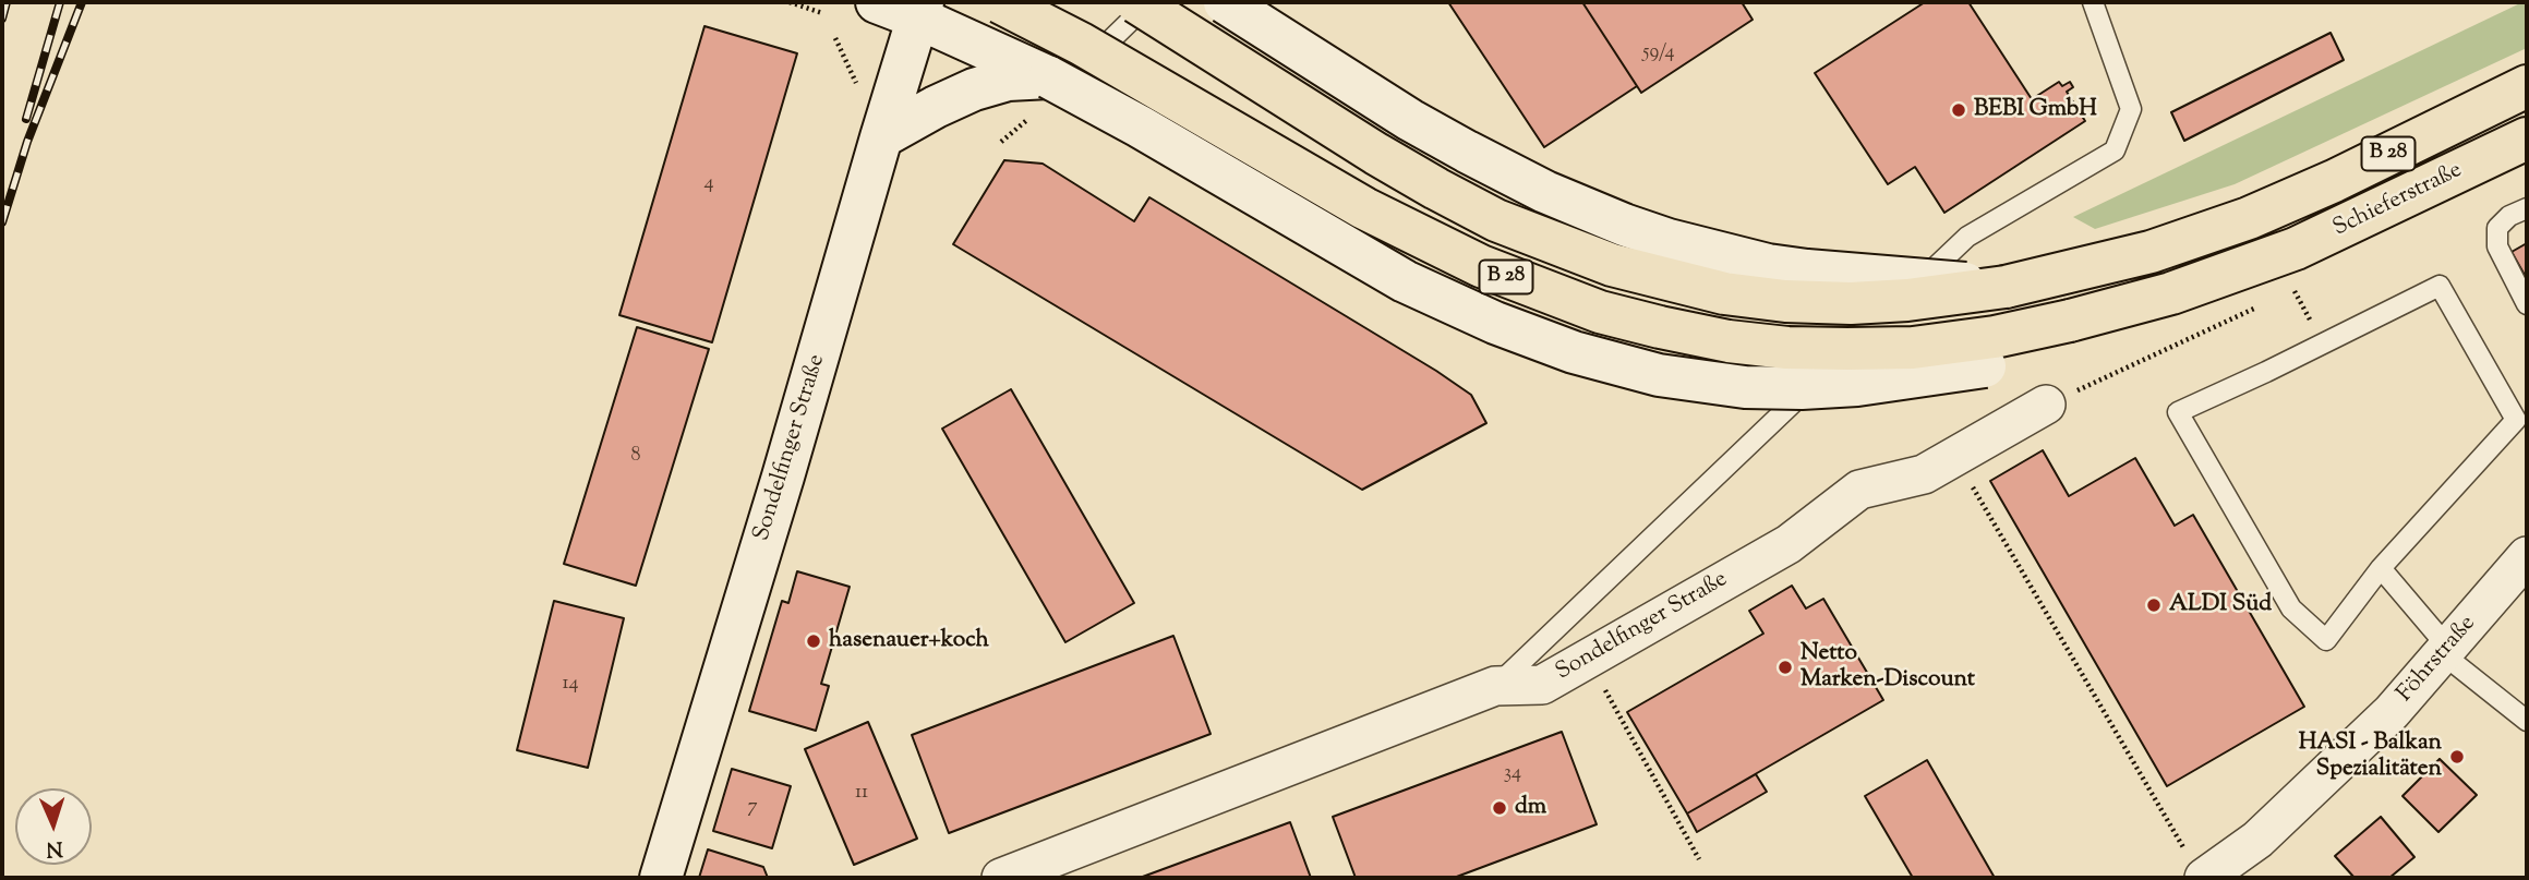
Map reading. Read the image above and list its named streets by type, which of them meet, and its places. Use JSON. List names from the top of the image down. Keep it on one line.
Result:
{"streets":{"main road":["B 28","Schieferstraße","Sondelfinger Straße"],"street":["Föhrstraße"]},"crossings":[["B 28","Schieferstraße"]],"places":["BEBI GmbH","ALDI Süd","hasenauer+koch","Netto Marken-Discount","HASI - Balkan Spezialitäten","dm"],"house_numbers":["59/4","4","8","14","34","11","7"],"north":"bottom"}
